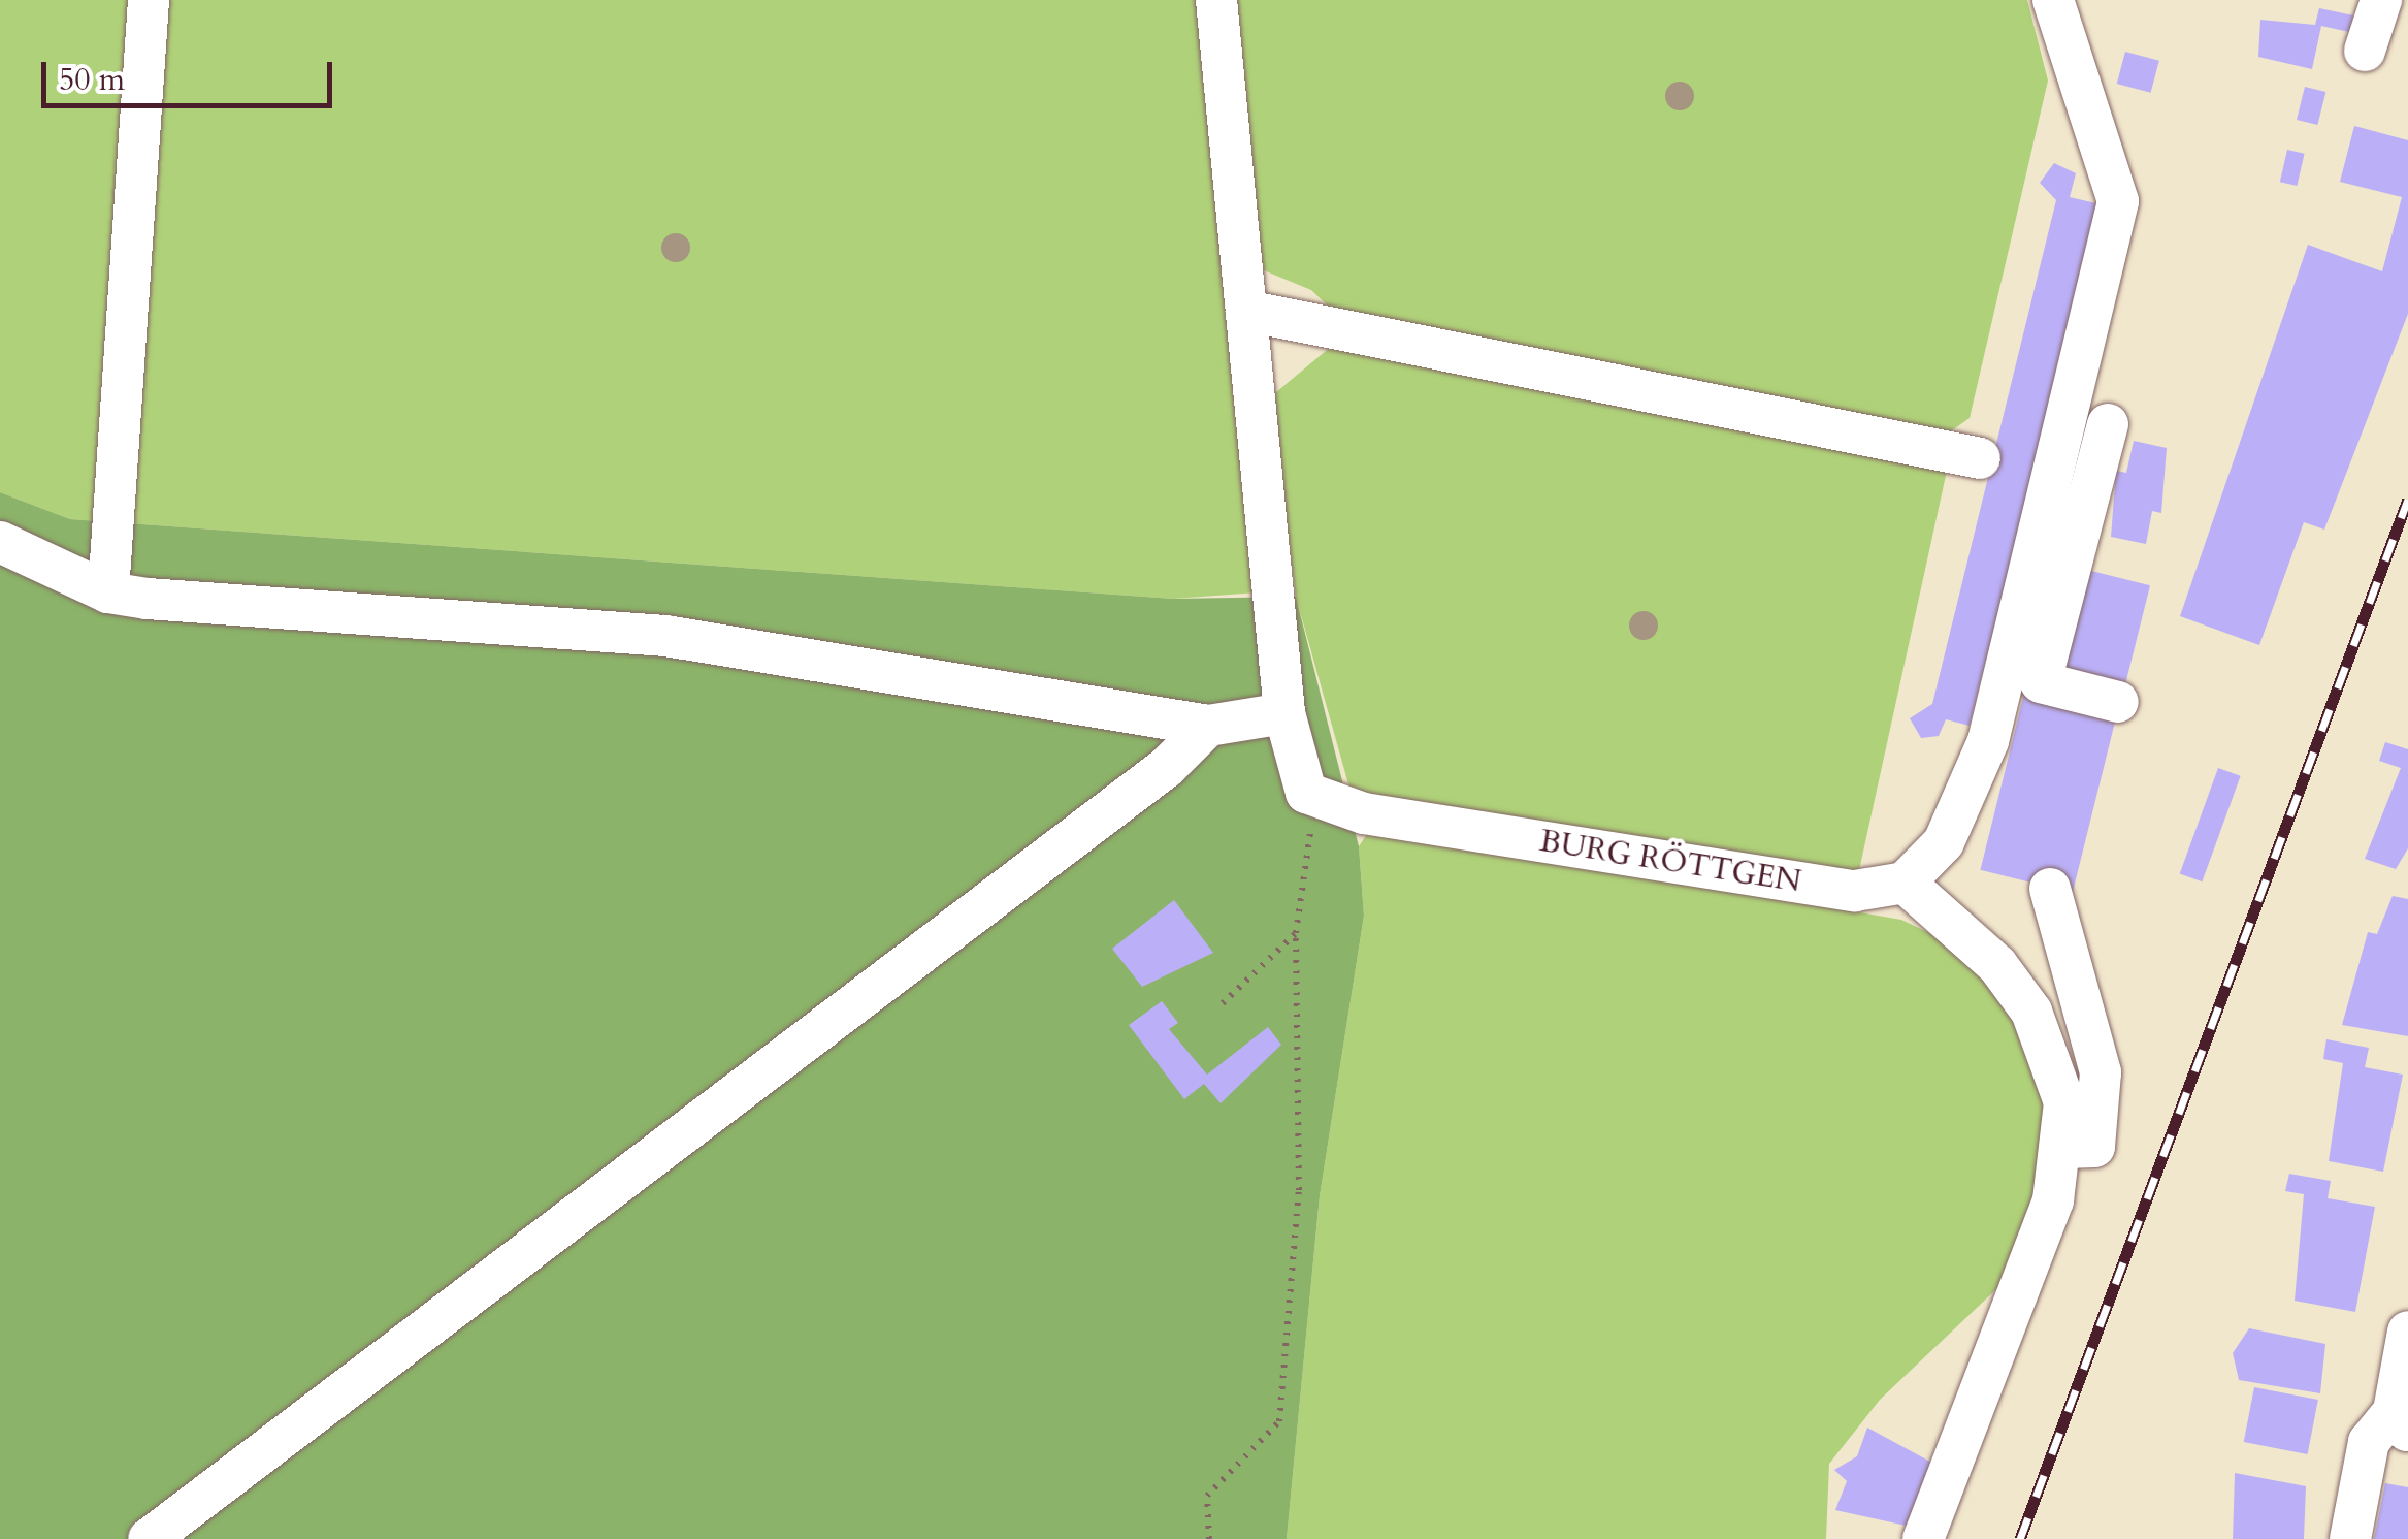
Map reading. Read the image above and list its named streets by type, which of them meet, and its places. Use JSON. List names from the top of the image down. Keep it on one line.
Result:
{"streets":{"street":["BURG RÖTTGEN"]},"scale_bar":"50 m"}
